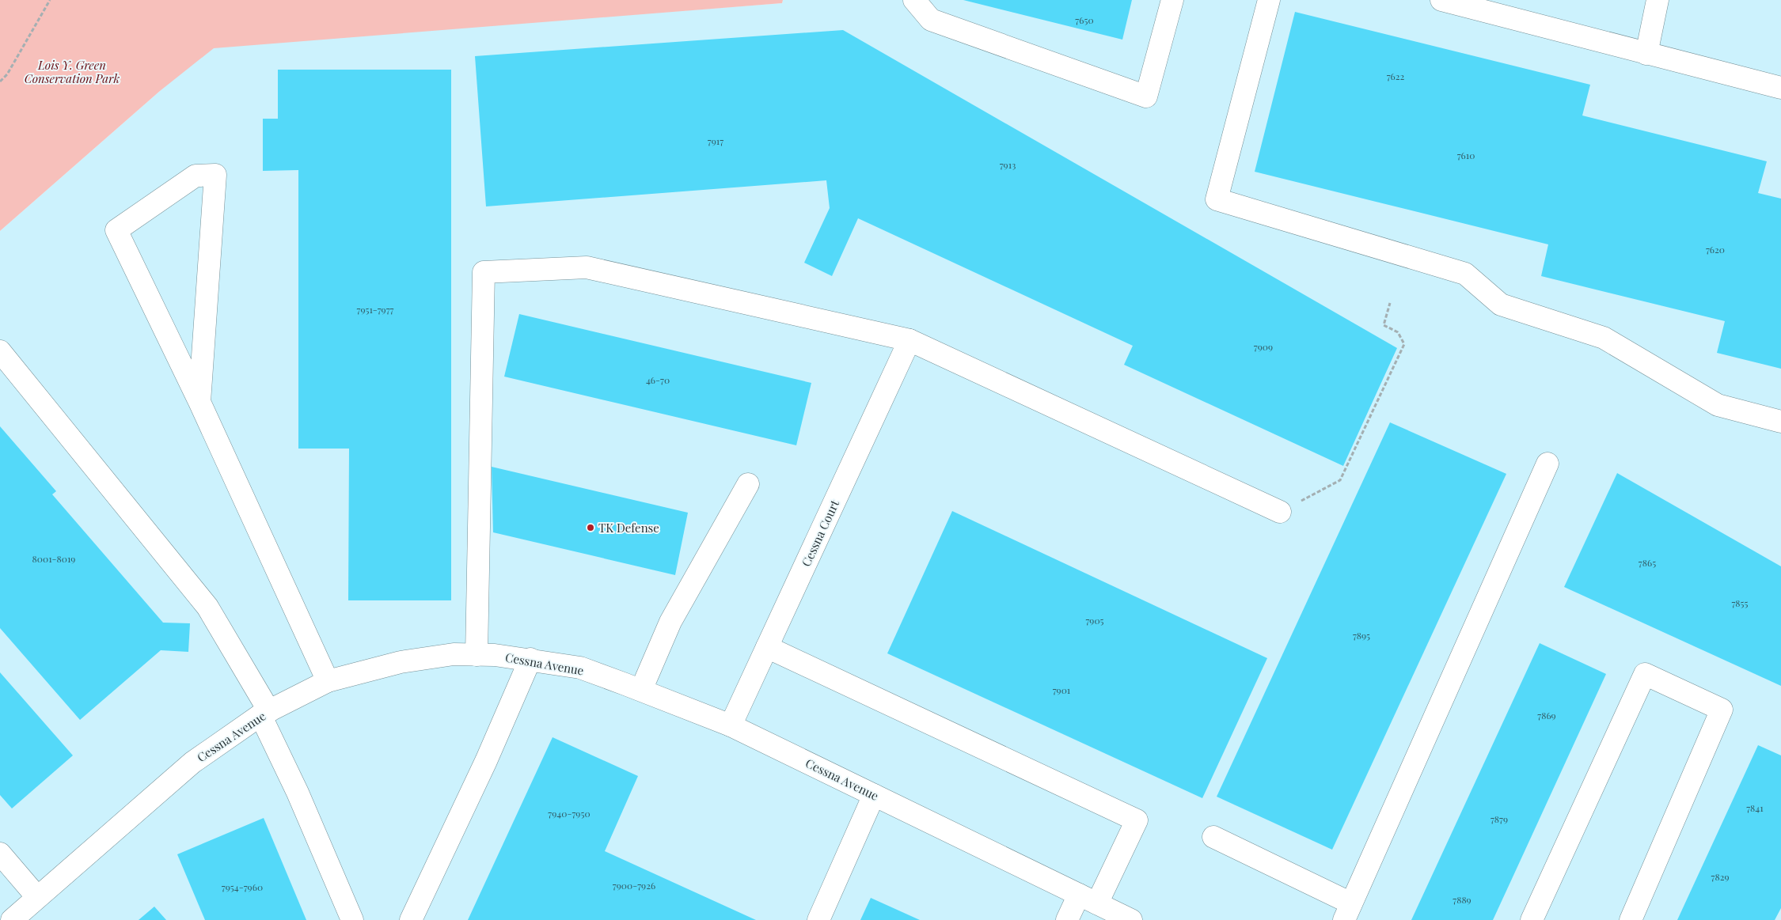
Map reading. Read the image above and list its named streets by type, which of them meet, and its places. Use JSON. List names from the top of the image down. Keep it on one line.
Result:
{"streets":{"street":["Cessna Court","Cessna Avenue"]},"crossings":[["Cessna Court","Cessna Avenue"]],"parks":["Lois Y. Green Conservation Park"],"places":["TK Defense"],"house_numbers":["7650","7622","7917","7610","7913","7620","7951-7977","7909","46-70","8001-8019","7865","7855","7905","7895","7901","7869","7841","7940-7950","7879","7829","7900-7926","7954-7960","7889"]}
